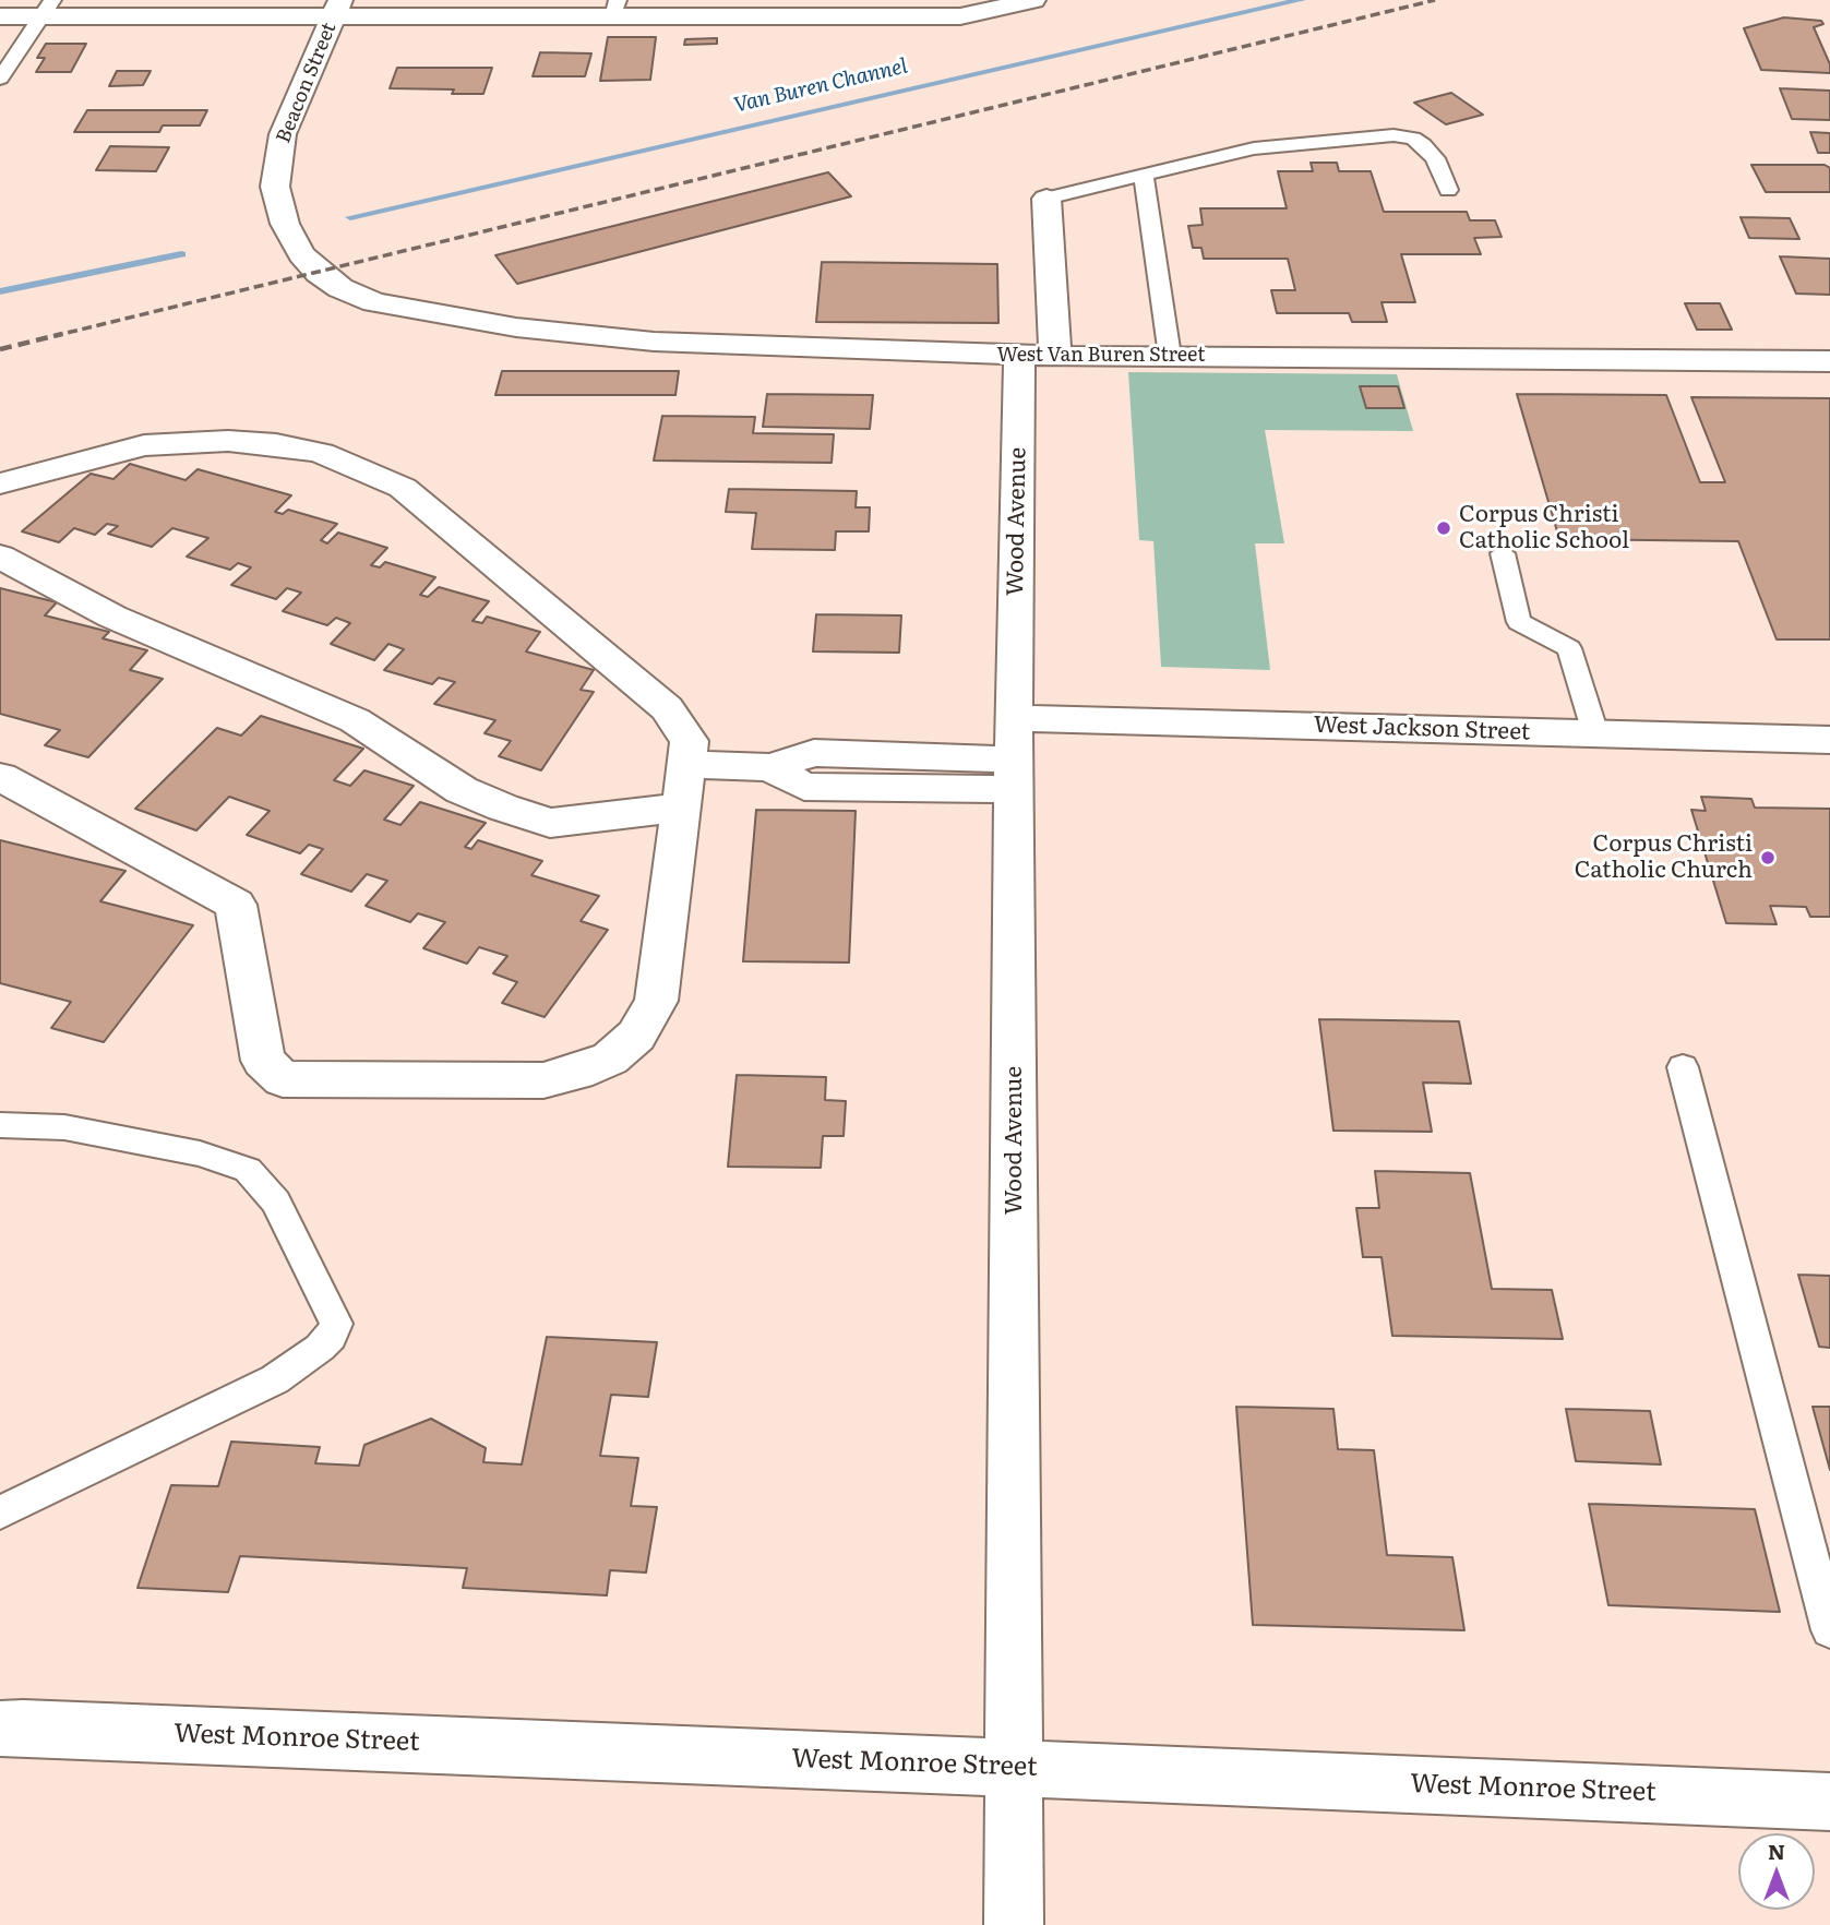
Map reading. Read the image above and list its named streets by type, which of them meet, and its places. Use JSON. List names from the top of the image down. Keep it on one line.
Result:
{"streets":{"street":["Beacon Street","West Van Buren Street","Wood Avenue","West Jackson Street","West Monroe Street"]},"crossings":[["Beacon Street","West Van Buren Street"],["West Van Buren Street","Wood Avenue"],["Wood Avenue","West Jackson Street"],["Wood Avenue","West Monroe Street"]],"water":["Van Buren Channel"],"places":["Corpus Christi Catholic School","Corpus Christi Catholic Church"],"north":"top"}
